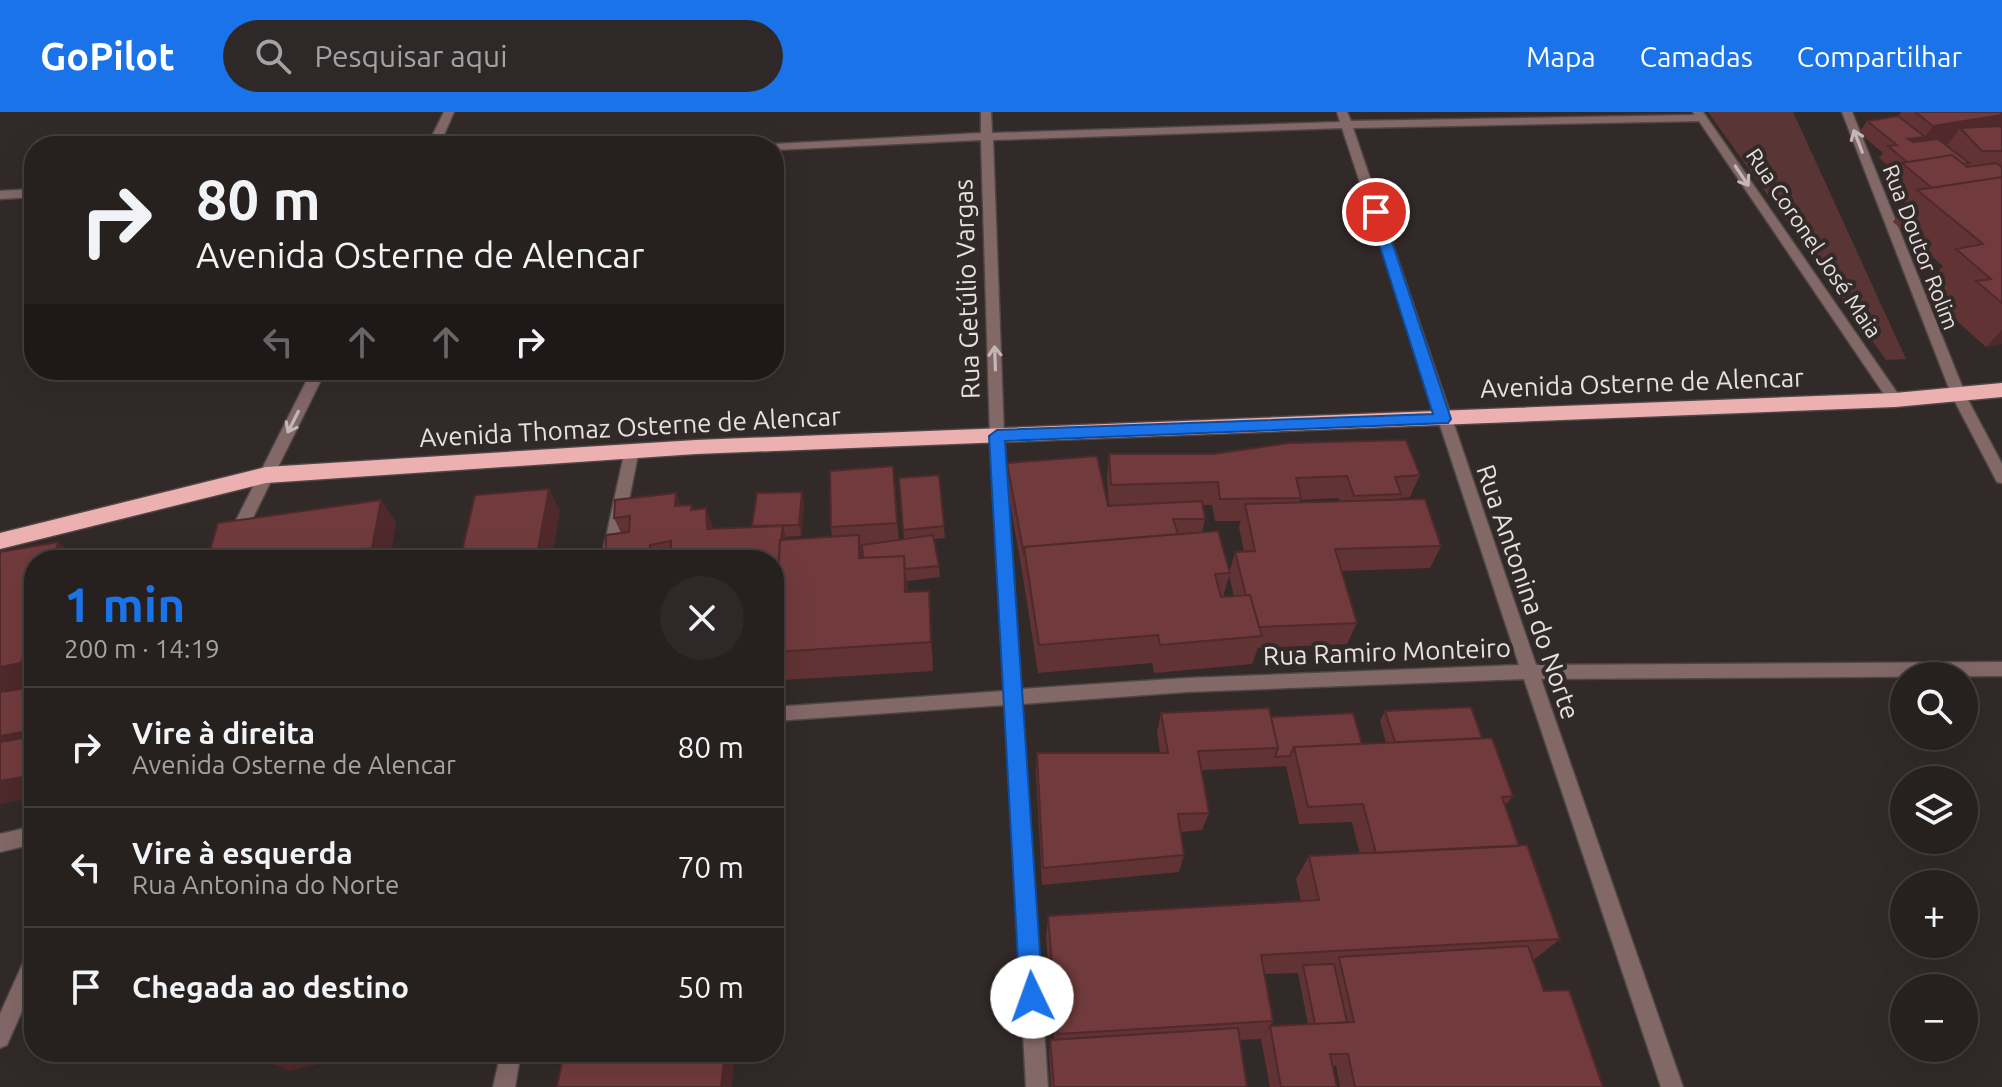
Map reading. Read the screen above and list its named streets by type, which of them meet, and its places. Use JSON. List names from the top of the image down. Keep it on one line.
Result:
{"streets":{"highway":["Avenida Osterne de Alencar","Avenida Thomaz Osterne de Alencar"],"street":["Rua Coronel José Maia","Rua Doutor Rolim","Rua Getúlio Vargas","Rua Antonina do Norte","Rua Ramiro Monteiro"]},"crossings":[["Rua Coronel José Maia","Avenida Osterne de Alencar"],["Rua Doutor Rolim","Avenida Osterne de Alencar"],["Rua Getúlio Vargas","Avenida Osterne de Alencar"],["Rua Getúlio Vargas","Avenida Thomaz Osterne de Alencar"],["Rua Getúlio Vargas","Rua Ramiro Monteiro"],["Avenida Osterne de Alencar","Avenida Thomaz Osterne de Alencar"],["Avenida Osterne de Alencar","Rua Antonina do Norte"],["Rua Antonina do Norte","Rua Ramiro Monteiro"]],"one_way":["Rua Coronel José Maia","Rua Doutor Rolim"],"page":{"header":"GoPilot","search":"Pesquisar aqui","nav":["Mapa","Camadas","Compartilhar"],"turn":["80 m","Avenida Osterne de Alencar"],"heading":["1 min","200 m · 14:19"],"map_buttons":["+","−"],"list":[{"name":"Vire à direita","note":"Avenida Osterne de Alencar","value":"80 m"},{"name":"Vire à esquerda","note":"Rua Antonina do Norte","value":"70 m"},{"name":"Chegada ao destino","value":"50 m"}]}}
